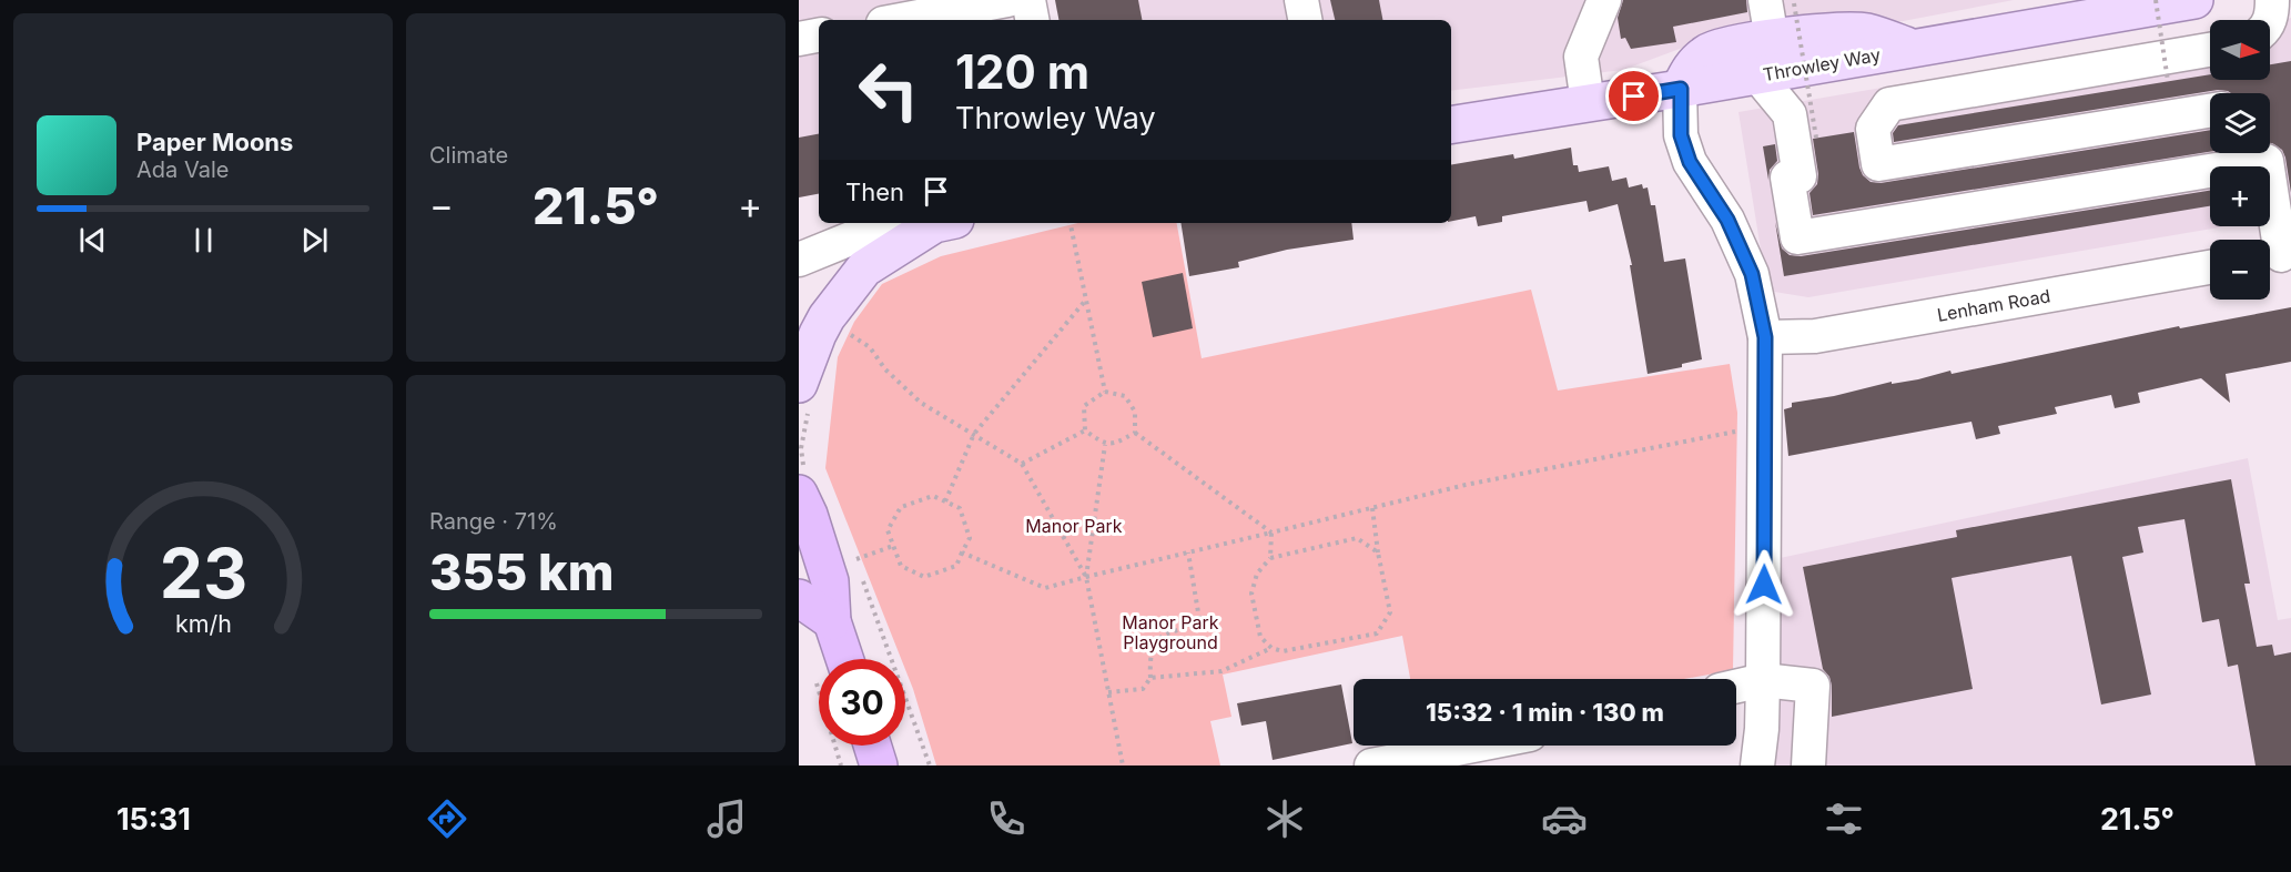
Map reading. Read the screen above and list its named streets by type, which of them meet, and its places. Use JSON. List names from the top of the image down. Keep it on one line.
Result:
{"streets":{"main road":["Throwley Way"],"street":["Lenham Road"]},"parks":["Manor Park","Manor Park Playground"],"north":"right","page":{"tile":["Climate",["Range · 71%","355 km"]],"map_buttons":["+","−"],"turn":["120 m","Throwley Way"],"song":["Paper Moons","Ada Vale"],"then":"Then","heat":["−","21.5°","+"],"limit":"30","trip":"15:32 · 1 min · 130 m","tabs":["15:31","21.5°"],"gauge":["23","km/h"]}}
